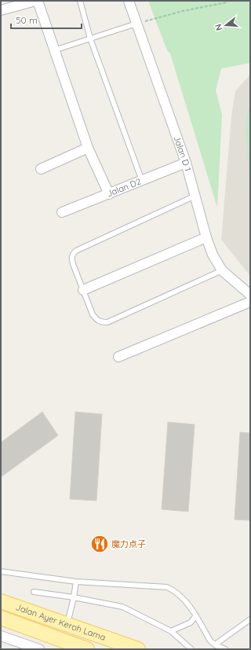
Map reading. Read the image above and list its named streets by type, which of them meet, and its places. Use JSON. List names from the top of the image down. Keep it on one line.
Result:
{"streets":{"main road":["Jalan Ayer Keroh Lama"],"street":["Jalan D 1","Jalan D2"]},"crossings":[["Jalan D 1","Jalan D2"]],"places":{"restaurant":["魔力点子"]},"scale_bar":"50 m","north":"left"}
